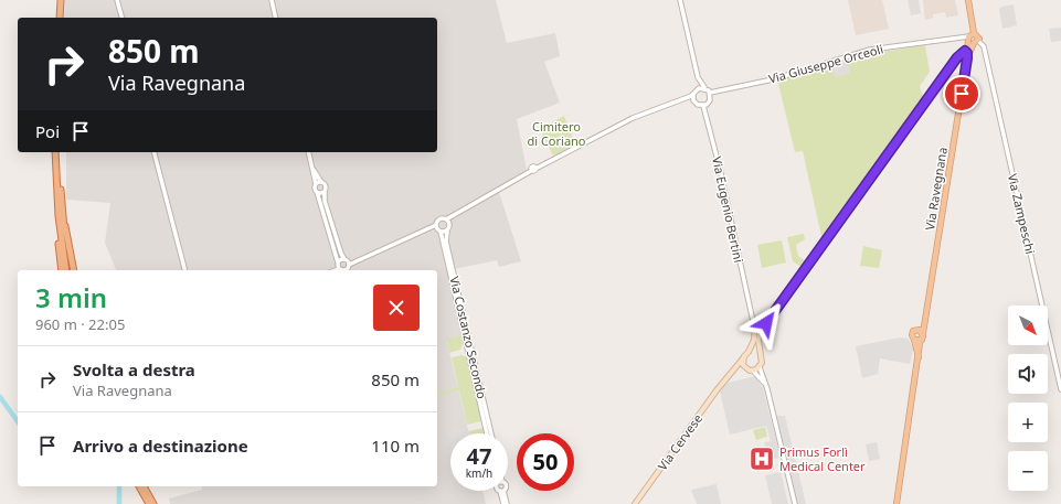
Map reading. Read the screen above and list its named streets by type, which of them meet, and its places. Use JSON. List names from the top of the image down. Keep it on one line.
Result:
{"streets":{"main road":["Via Ravegnana","Via Cervese"],"street":["Via Giuseppe Orceoli","Via Eugenio Bertini","Via Zampeschi","Via Costanzo Secondo"]},"crossings":[["Via Giuseppe Orceoli","Via Ravegnana"],["Via Giuseppe Orceoli","Via Eugenio Bertini"],["Via Giuseppe Orceoli","Via Zampeschi"],["Via Ravegnana","Via Zampeschi"],["Via Eugenio Bertini","Via Cervese"]],"parks":["Cimitero di Coriano"],"places":{"hospital":["Primus Forlì Medical Center"]},"north":"bottom right","page":{"turn":["850 m","Via Ravegnana"],"then":"Poi","heading":["3 min","960 m · 22:05"],"map_buttons":["+","−"],"list":[{"name":"Svolta a destra","note":"Via Ravegnana","value":"850 m"},{"name":"Arrivo a destinazione","value":"110 m"}],"speed":"47 km/h","limit":"50"}}
